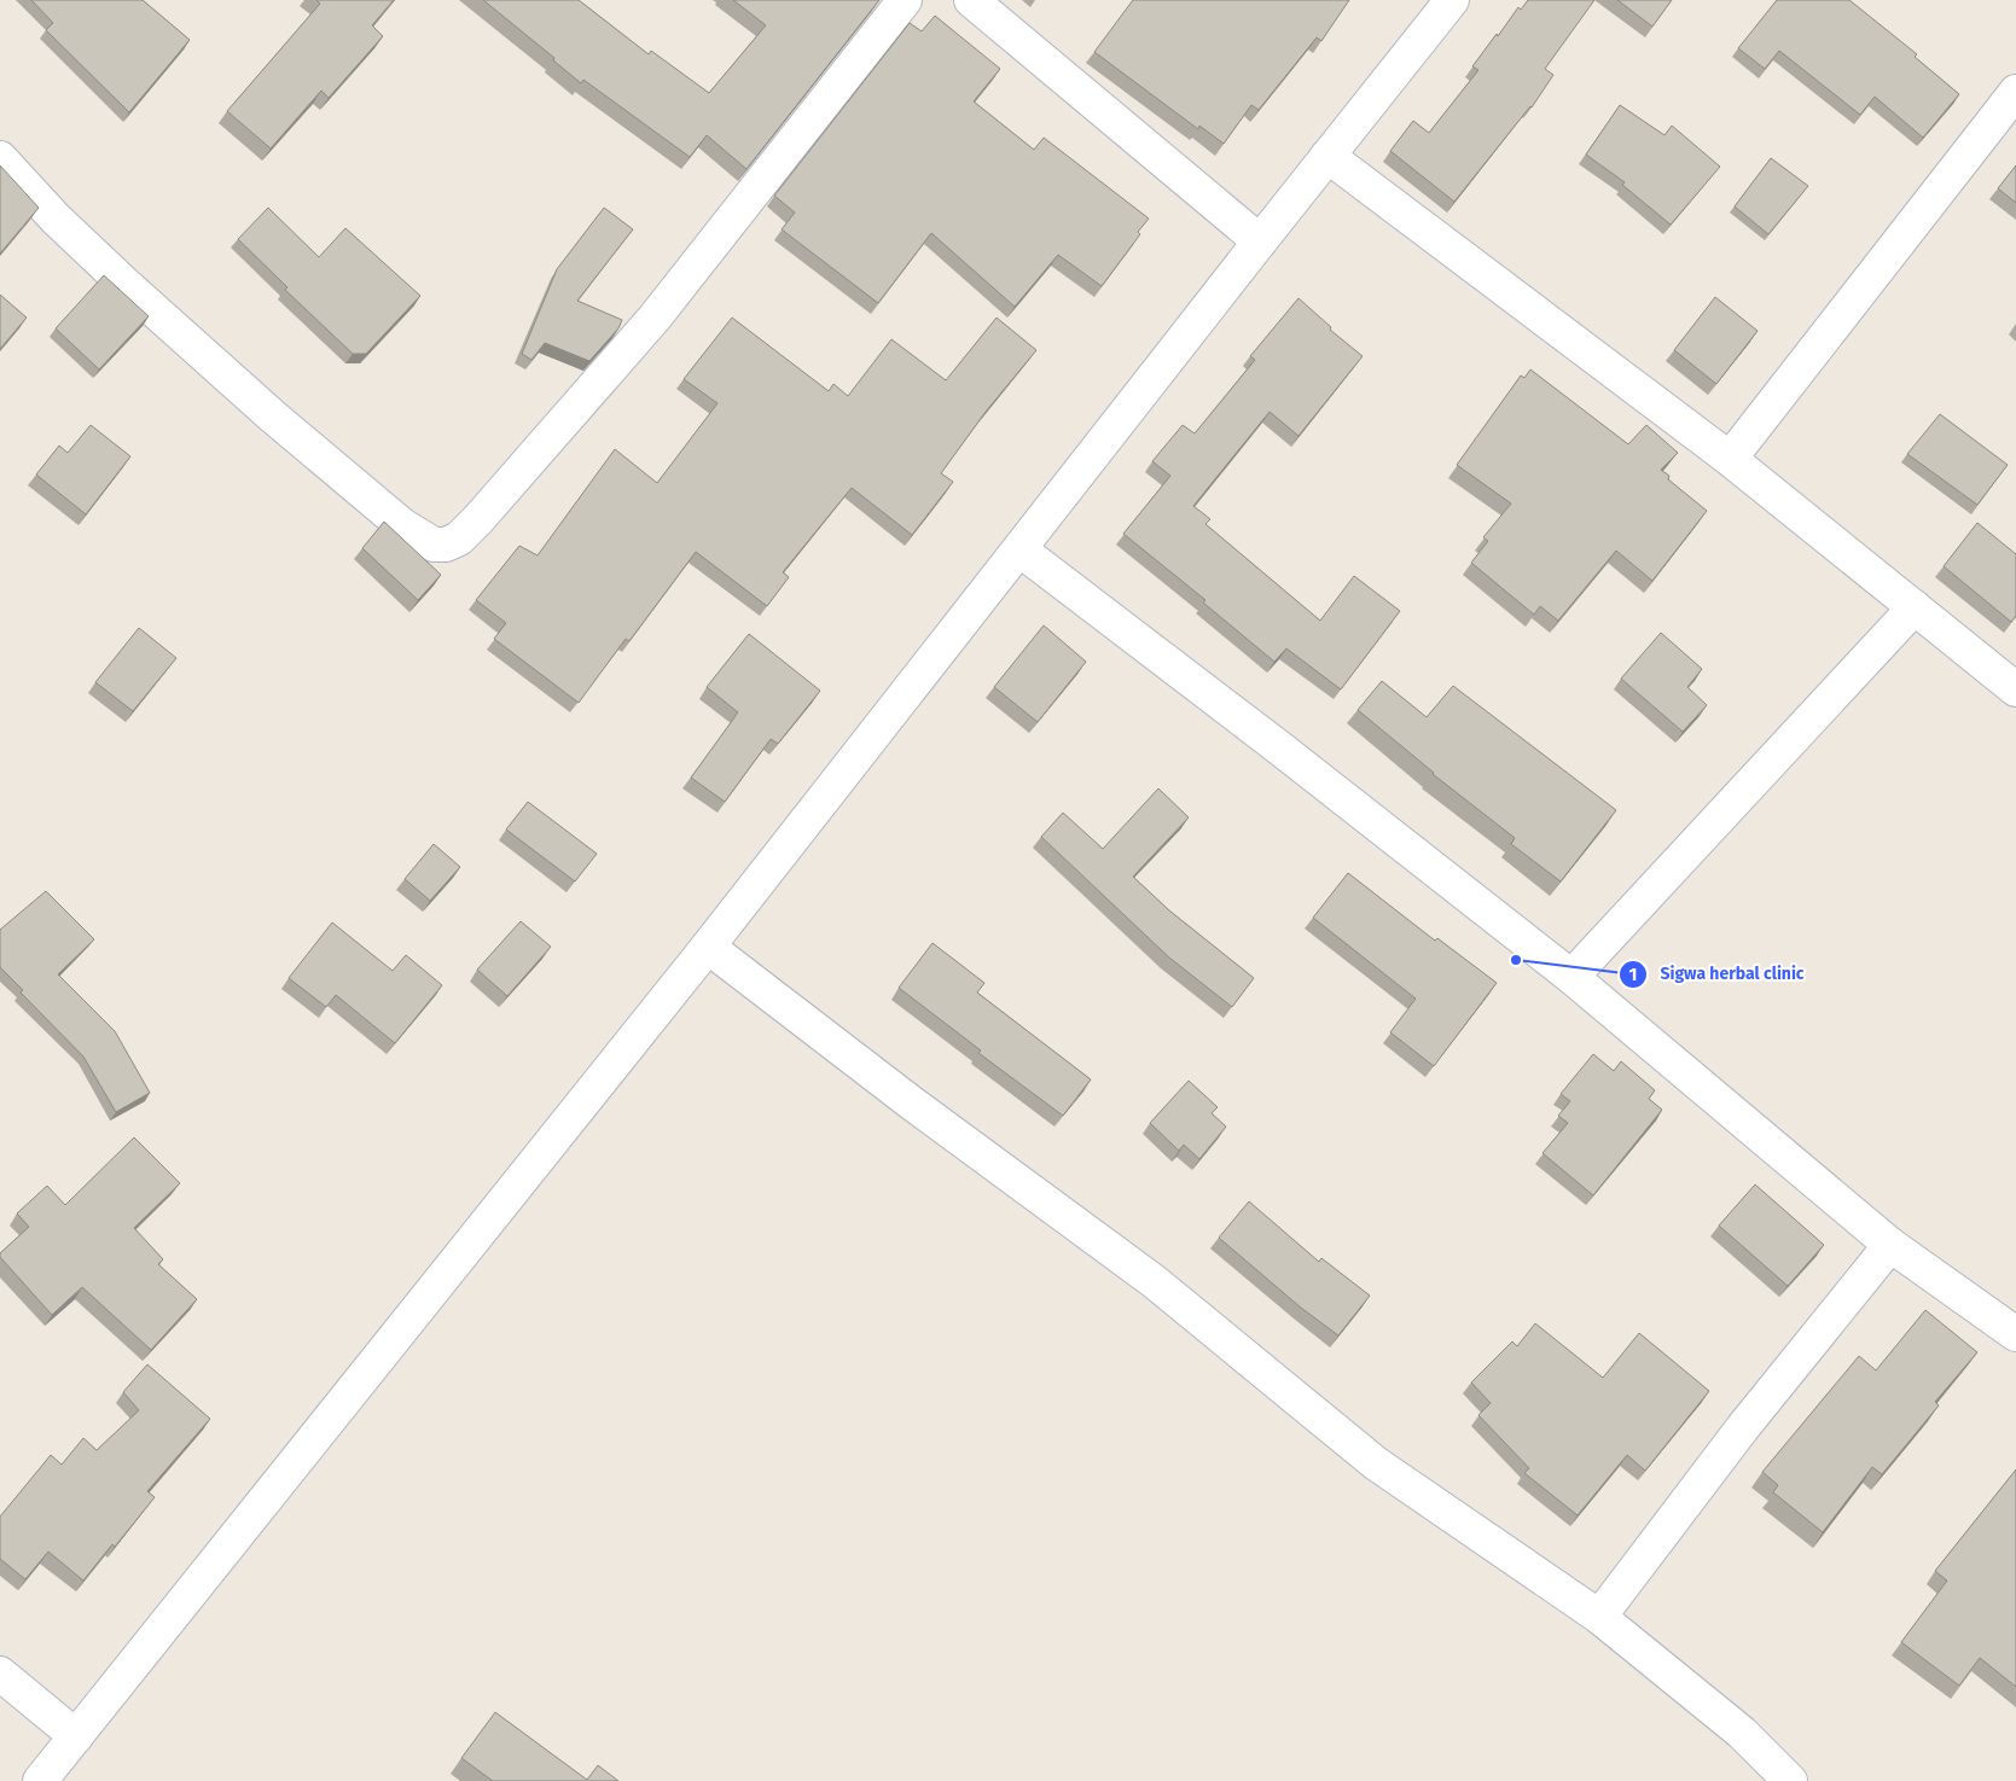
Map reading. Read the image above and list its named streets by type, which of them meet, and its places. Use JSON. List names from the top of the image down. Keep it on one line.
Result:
{"places":["Sigwa herbal clinic"]}
